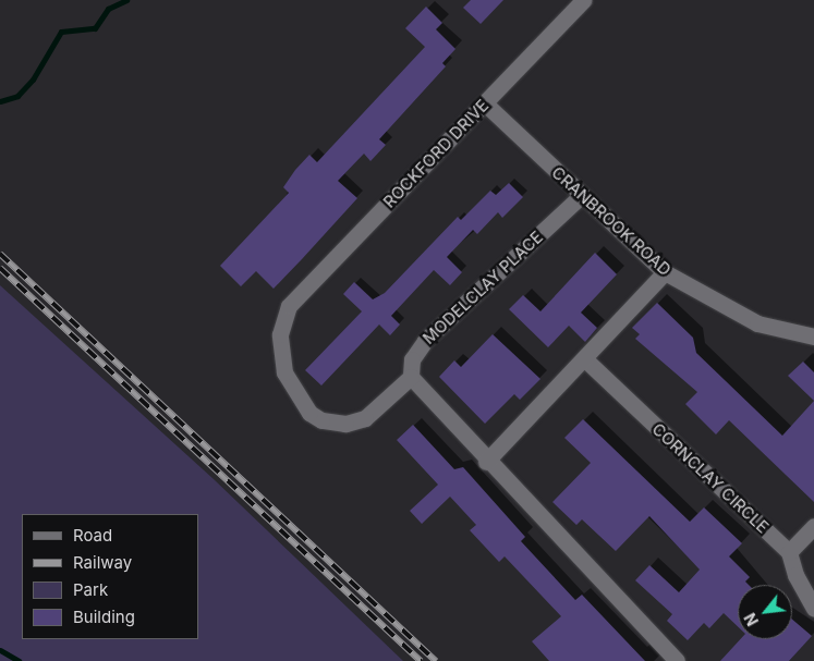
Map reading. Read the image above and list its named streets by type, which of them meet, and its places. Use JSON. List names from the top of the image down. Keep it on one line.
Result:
{"streets":{"street":["ROCKFORD DRIVE","CRANBROOK ROAD","MODELCLAY PLACE","CORNCLAY CIRCLE"]},"crossings":[["ROCKFORD DRIVE","CRANBROOK ROAD"],["ROCKFORD DRIVE","MODELCLAY PLACE"],["CRANBROOK ROAD","MODELCLAY PLACE"]],"legend":["Road","Railway","Park","Building"],"north":"bottom left"}
